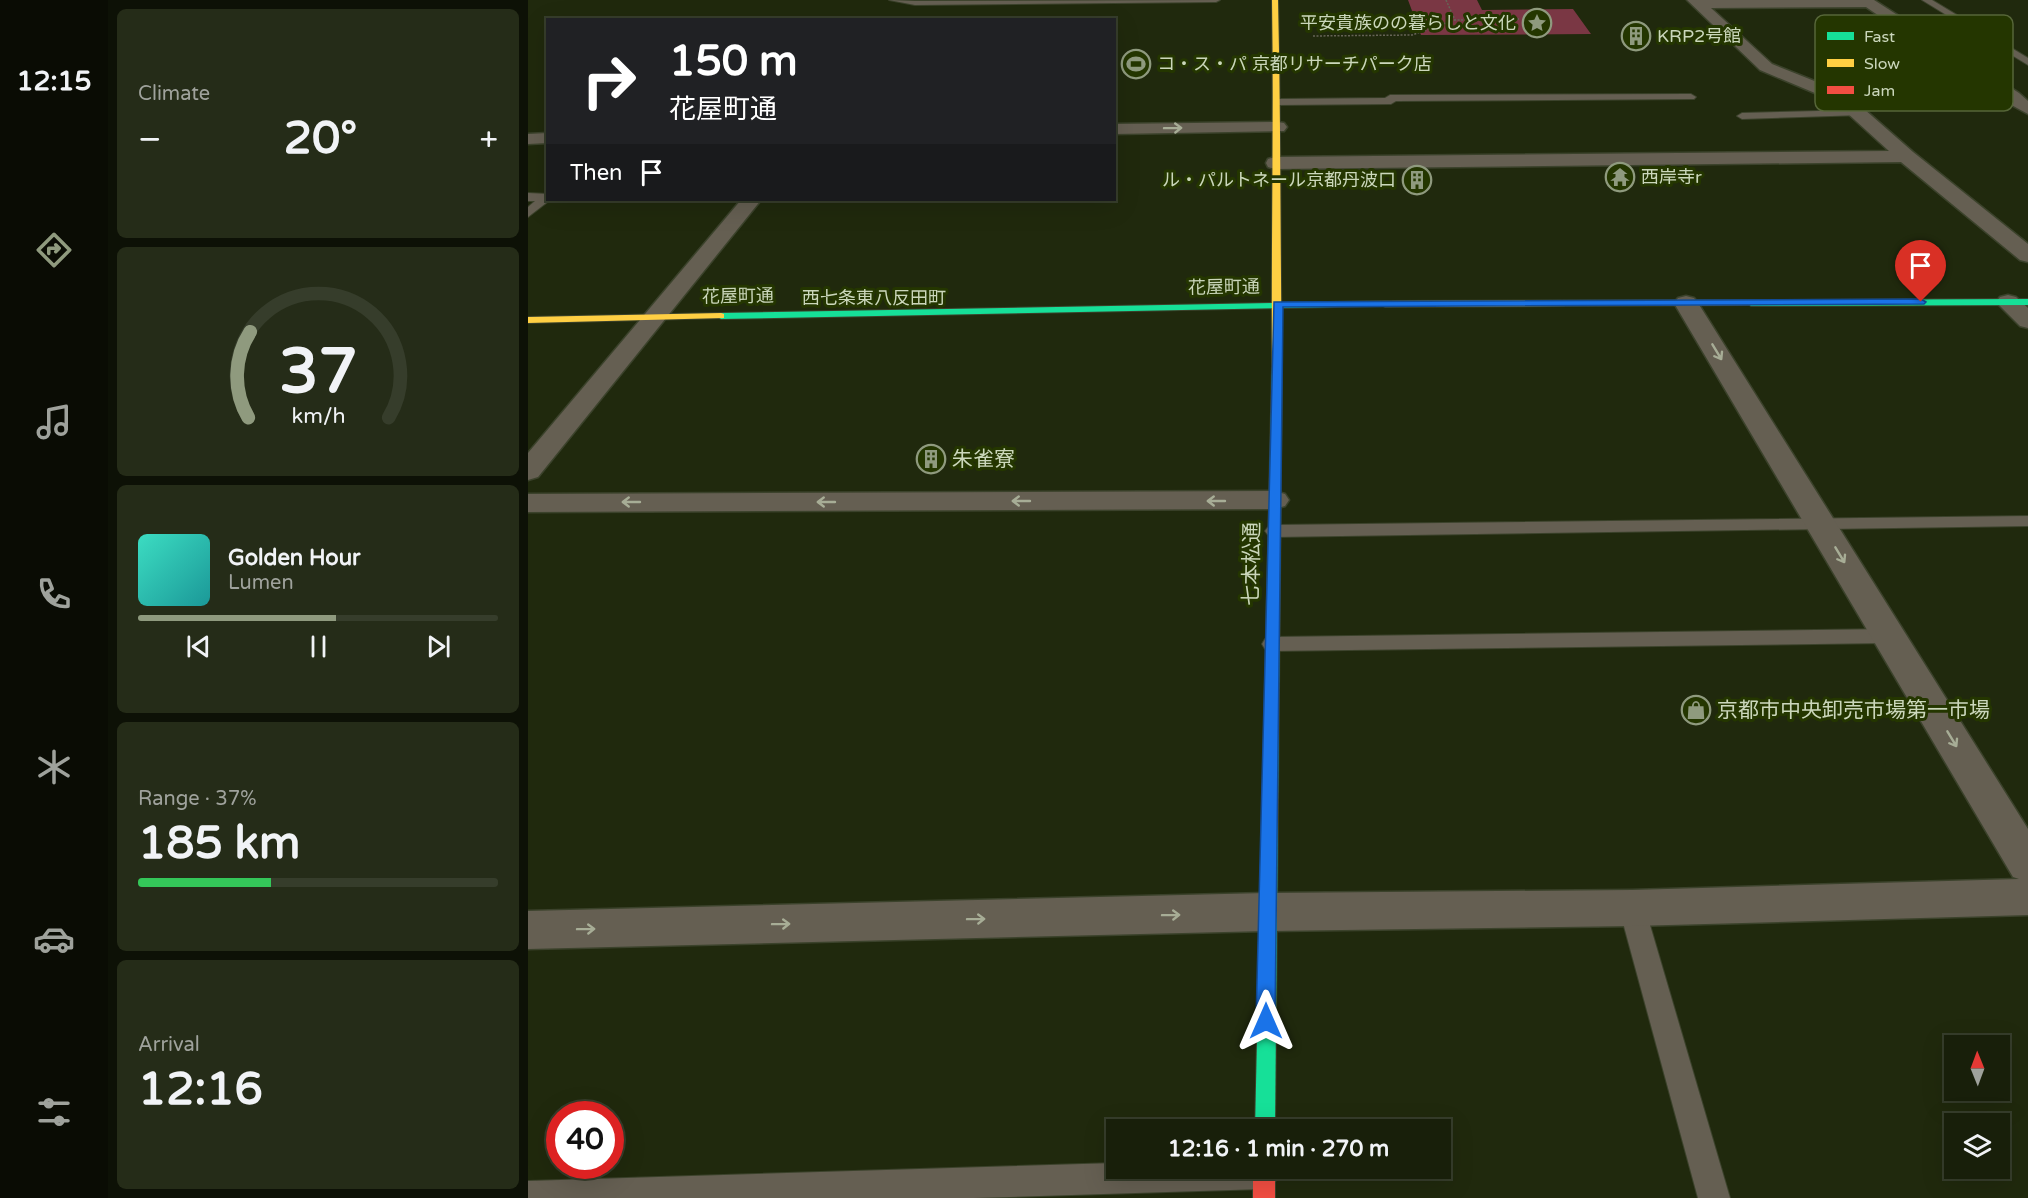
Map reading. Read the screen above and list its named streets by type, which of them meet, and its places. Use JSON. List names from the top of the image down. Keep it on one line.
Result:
{"streets":{"street":["花屋町通","七本松通"]},"crossings":[["花屋町通","七本松通"]],"districts":["西七条東八反田町"],"places":{"place":["平安貴族のの暮らしと文化"],"building":["KRP2号館","ル・パルトネール京都丹波口","朱雀寮"],"sports":["コ・ス・パ 京都リサーチパーク店"],"temple":["西岸寺r"],"shop":["京都市中央卸売市場第一市場"]},"legend":["Fast","Slow","Jam"],"north":"top","page":{"tabs":"12:15","tile":["Climate",["Range · 37%","185 km"],["Arrival","12:16"]],"turn":["150 m","花屋町通"],"heat":["−","20°","+"],"then":"Then","song":["Golden Hour","Lumen"],"limit":"40","trip":"12:16 · 1 min · 270 m","gauge":["37","km/h"]}}
